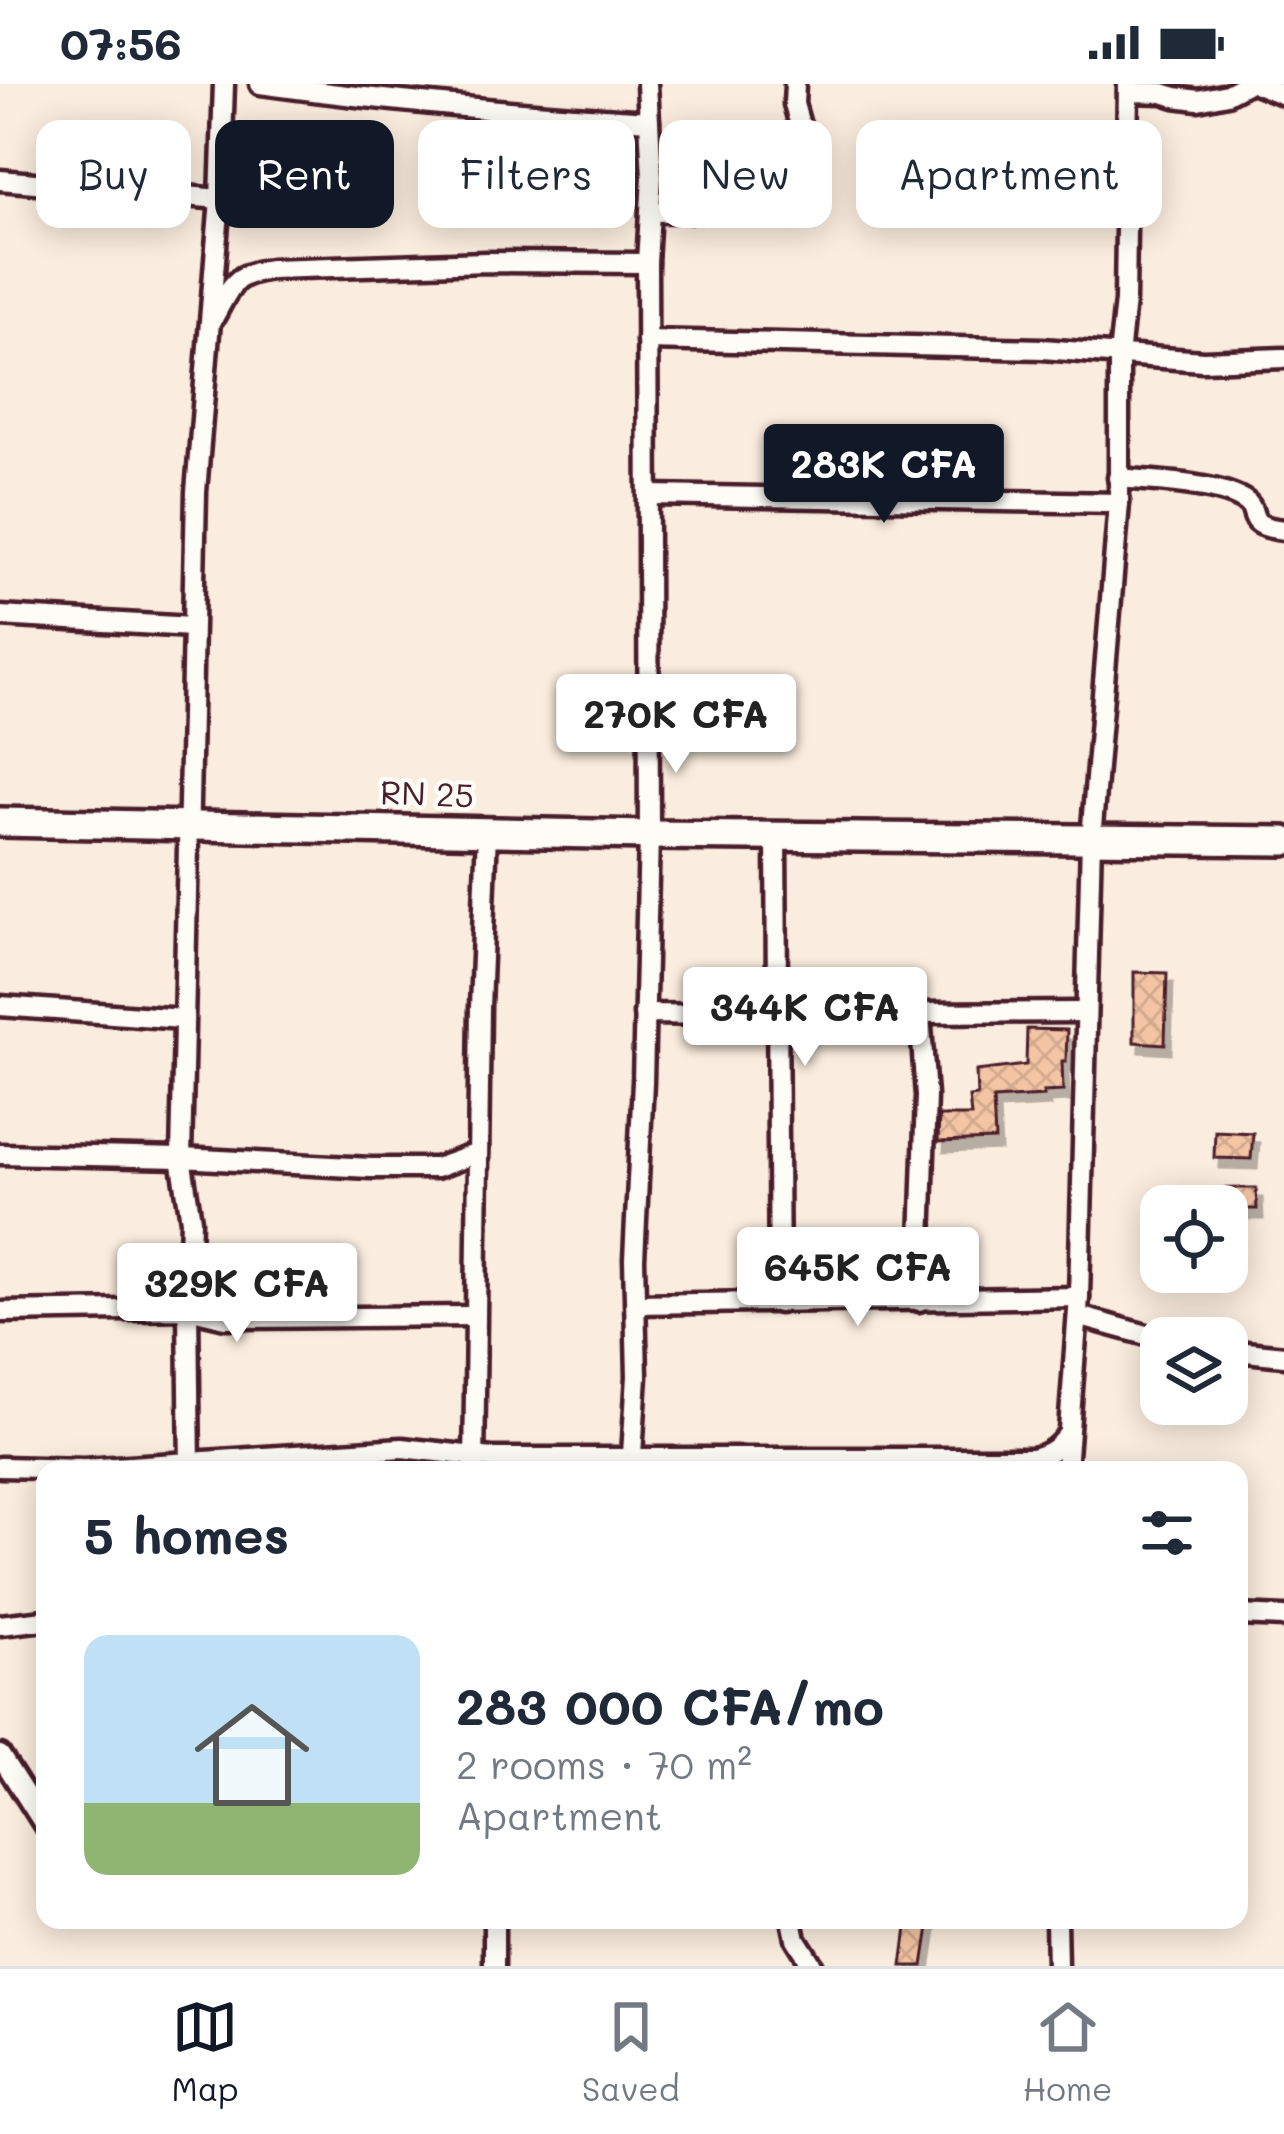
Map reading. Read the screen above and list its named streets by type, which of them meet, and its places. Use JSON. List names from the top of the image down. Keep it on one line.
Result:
{"streets":{"main road":["RN 25"]},"page":{"status":"07:56","chip":["Buy","Rent","Filters","New","Apartment"],"price":["283K CFA","270K CFA","344K CFA","645K CFA","329K CFA"],"heading":"5 homes","list":[{"name":"283 000 CFA/mo","note":"2 rooms · 70 m² · Apartment"}],"tabs":["Map","Saved","Home"]}}
